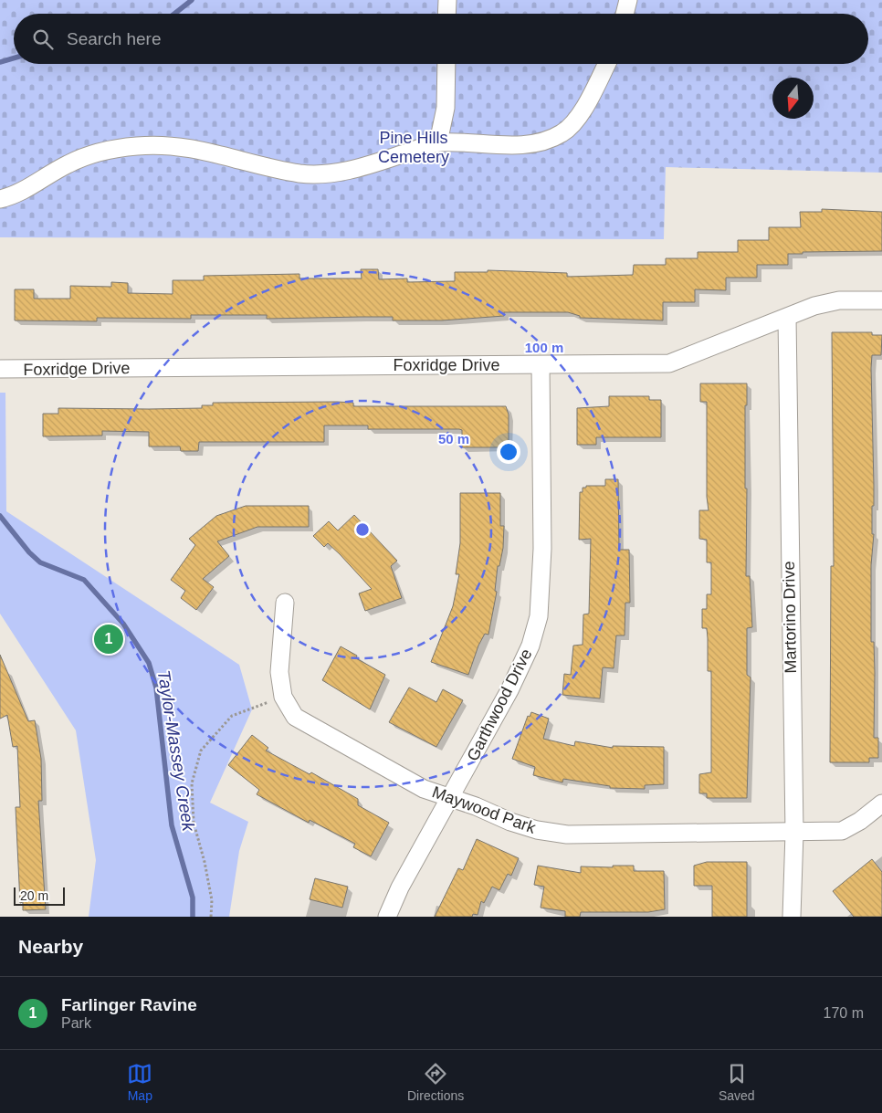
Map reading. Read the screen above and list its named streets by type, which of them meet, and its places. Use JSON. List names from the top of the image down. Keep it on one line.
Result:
{"streets":{"street":["Foxridge Drive","Martorino Drive","Garthwood Drive","Maywood Park"]},"crossings":[["Foxridge Drive","Martorino Drive"],["Foxridge Drive","Garthwood Drive"],["Martorino Drive","Maywood Park"],["Garthwood Drive","Maywood Park"]],"water":["Taylor-Massey Creek"],"parks":["Pine Hills Cemetery"],"scale_bar":"20 m","north":"bottom","page":{"search":"Search here","pins":"1","scale":"20 m","heading":"Nearby","list":[{"mark":"1","name":"Farlinger Ravine","note":"Park","value":"170 m"}],"nav":["Map","Directions","Saved"]},"rings":["100 m","50 m"]}
